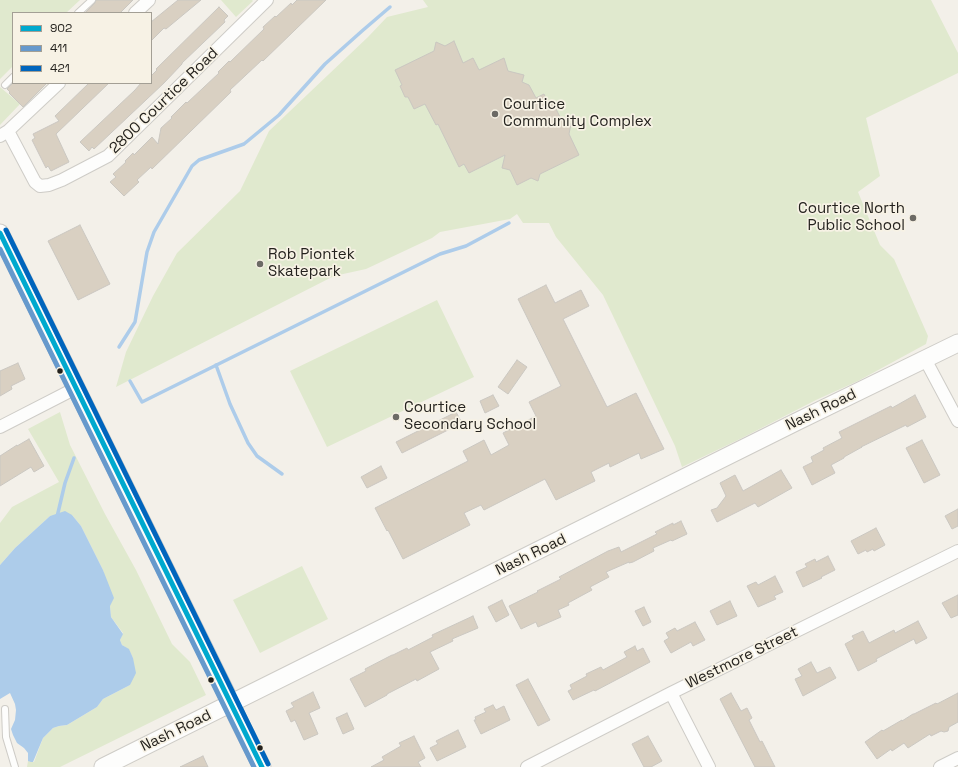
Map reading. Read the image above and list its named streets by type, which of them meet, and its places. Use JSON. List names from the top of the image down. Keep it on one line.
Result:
{"streets":{"street":["2800 Courtice Road","Nash Road","Westmore Street"]},"places":["Courtice Community Complex","Courtice North Public School","Rob Piontek Skatepark","Courtice Secondary School"],"lines":["transit line 421","transit line 902","transit line 411"],"legend":["902","411","421"]}
